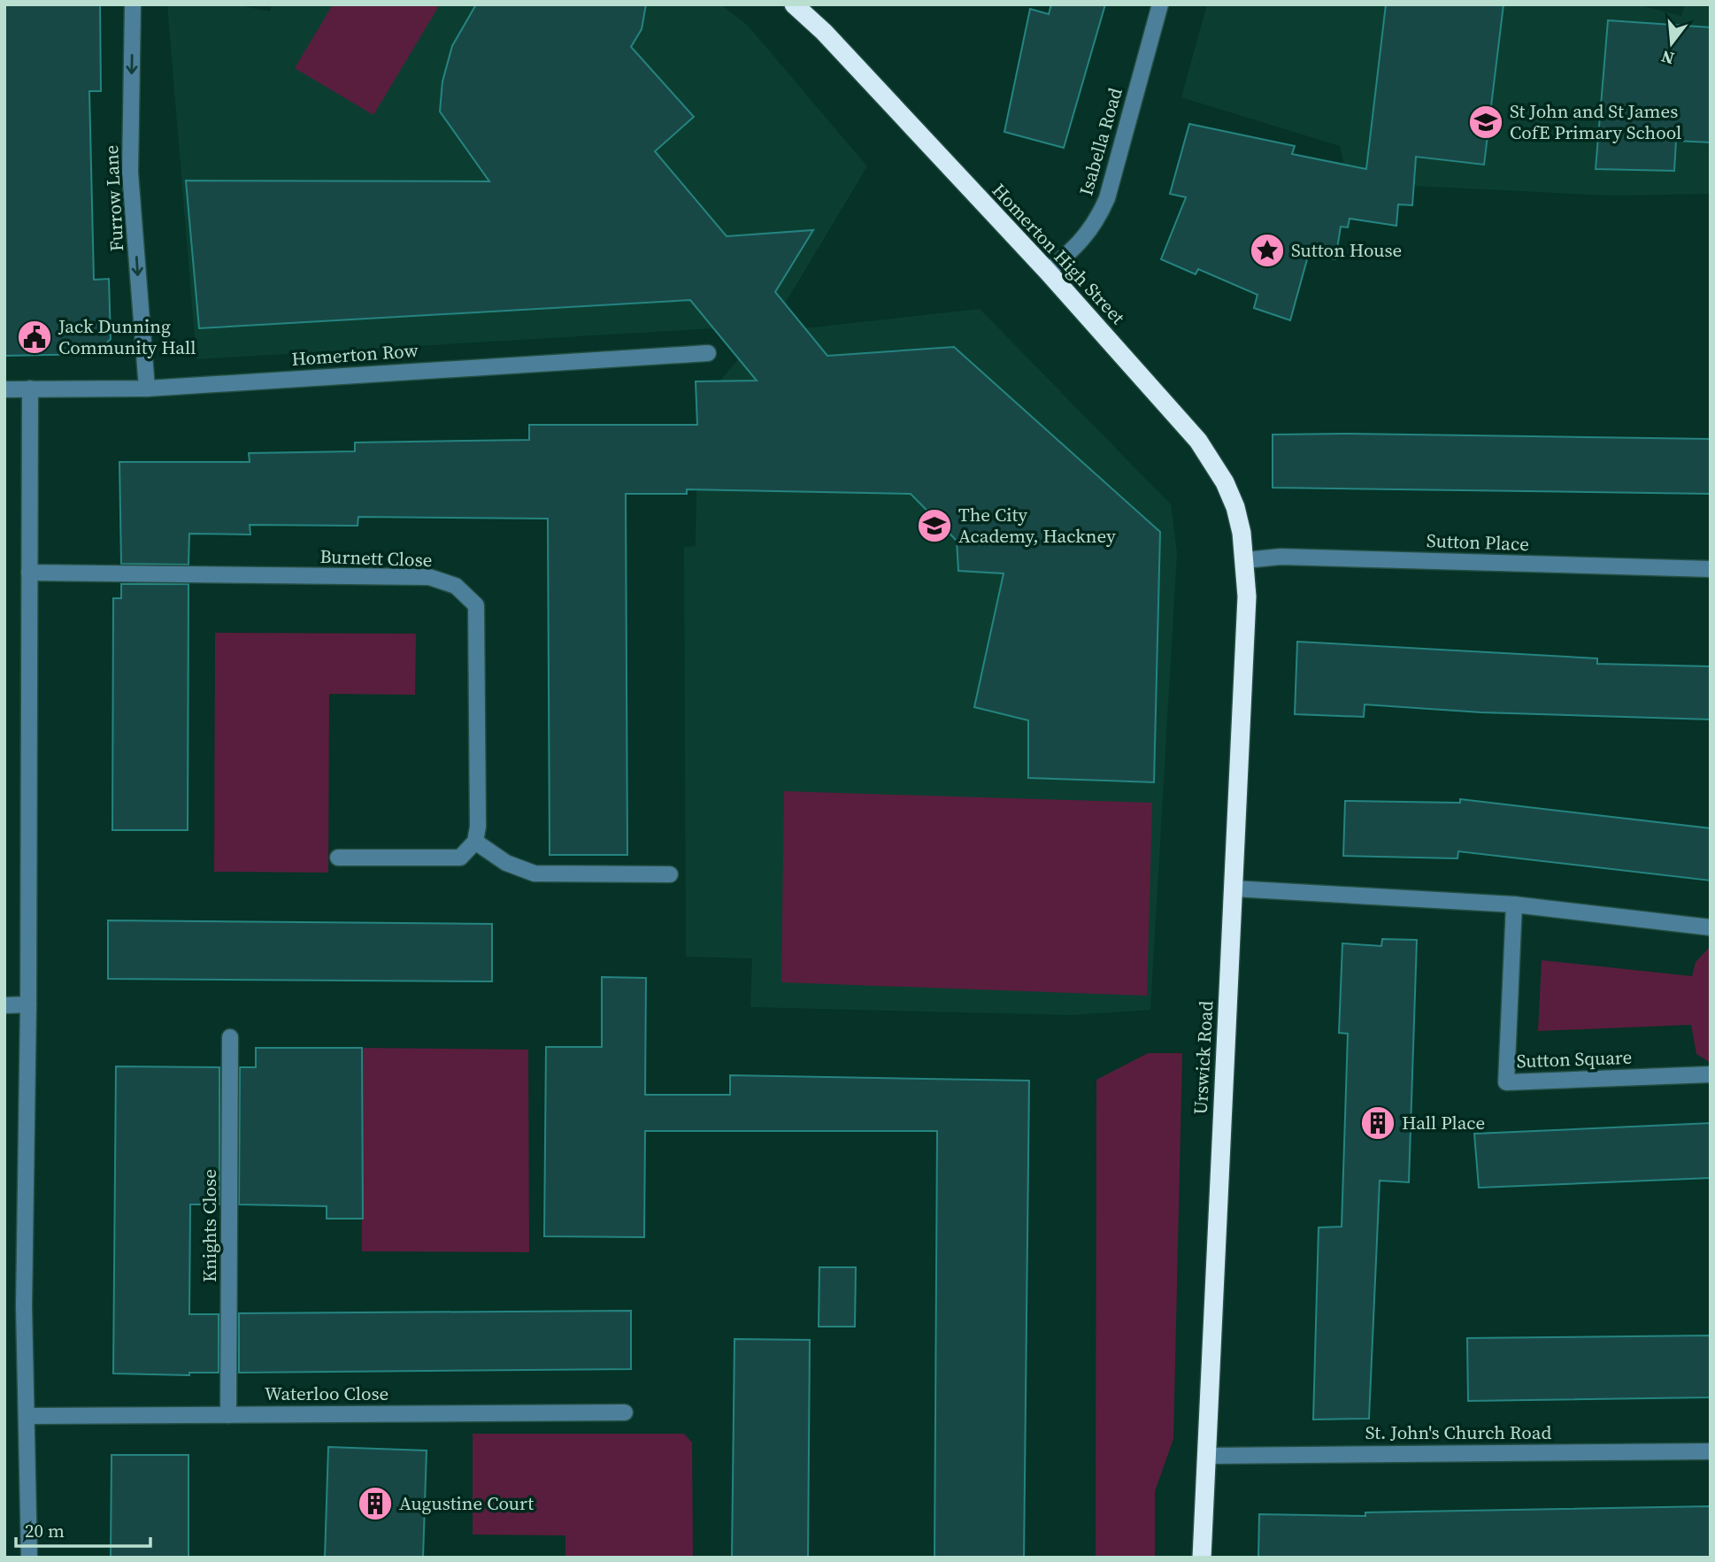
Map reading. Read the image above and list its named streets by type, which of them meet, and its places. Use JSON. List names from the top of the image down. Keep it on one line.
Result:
{"streets":{"highway":["Homerton High Street","Urswick Road"],"street":["Isabella Road","Furrow Lane","Homerton Row","Sutton Place","Burnett Close","Sutton Square","Knights Close","Waterloo Close","St. John's Church Road"]},"crossings":[["Isabella Road","Homerton High Street"],["Furrow Lane","Homerton Row"],["Homerton High Street","Sutton Place"],["Homerton High Street","Urswick Road"],["Sutton Place","Urswick Road"],["Urswick Road","St. John's Church Road"],["Knights Close","Waterloo Close"]],"one_way":["Furrow Lane"],"places":{"school or university":["St John and St James CofE Primary School","The City Academy, Hackney"],"place":["Sutton House"],"public building":["Jack Dunning Community Hall"],"building":["Hall Place","Augustine Court"]},"scale_bar":"20 m","north":"bottom"}
